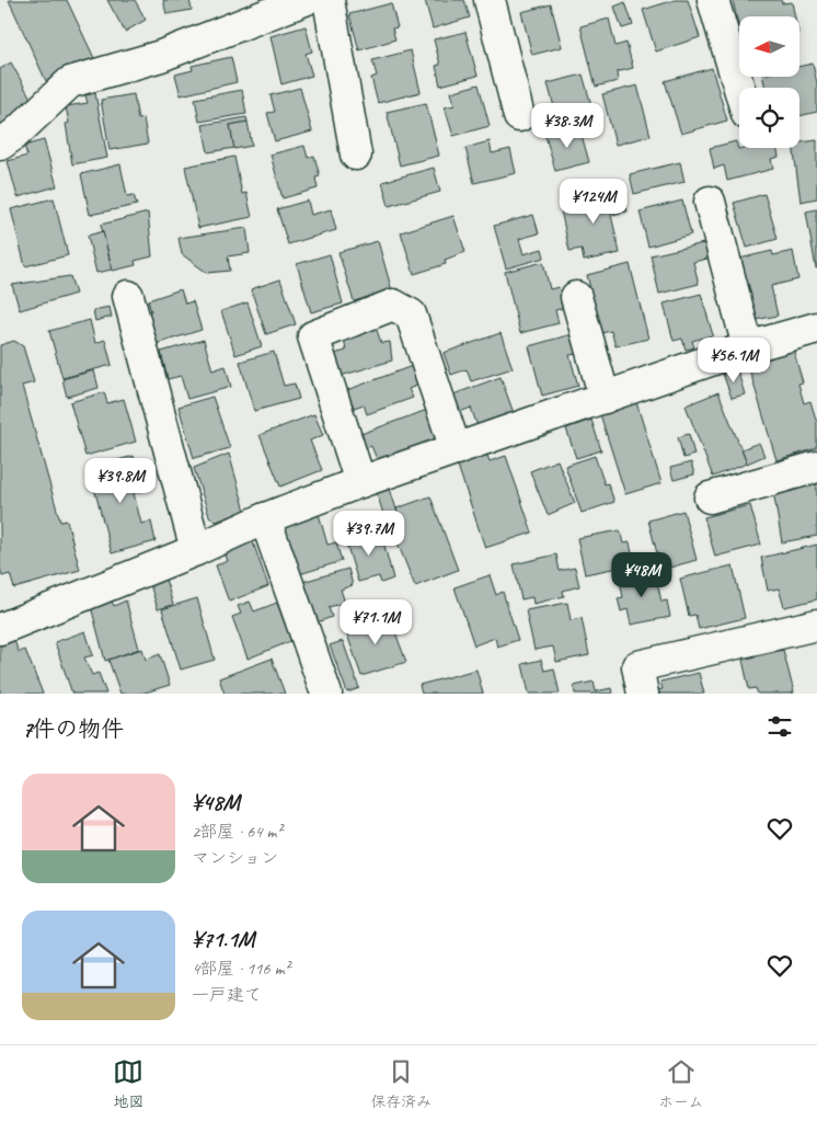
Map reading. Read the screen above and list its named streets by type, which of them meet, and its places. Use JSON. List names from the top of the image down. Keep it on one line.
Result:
{"north":"left","page":{"price":["¥38.3M","¥124M","¥56.1M","¥39.8M","¥39.7M","¥48M","¥71.1M"],"heading":"7件の物件","list":[{"name":"¥48M","note":"2部屋 · 64 m² · マンション"},{"name":"¥71.1M","note":"4部屋 · 116 m² · 一戸建て"}],"tabs":["地図","保存済み","ホーム"]}}
